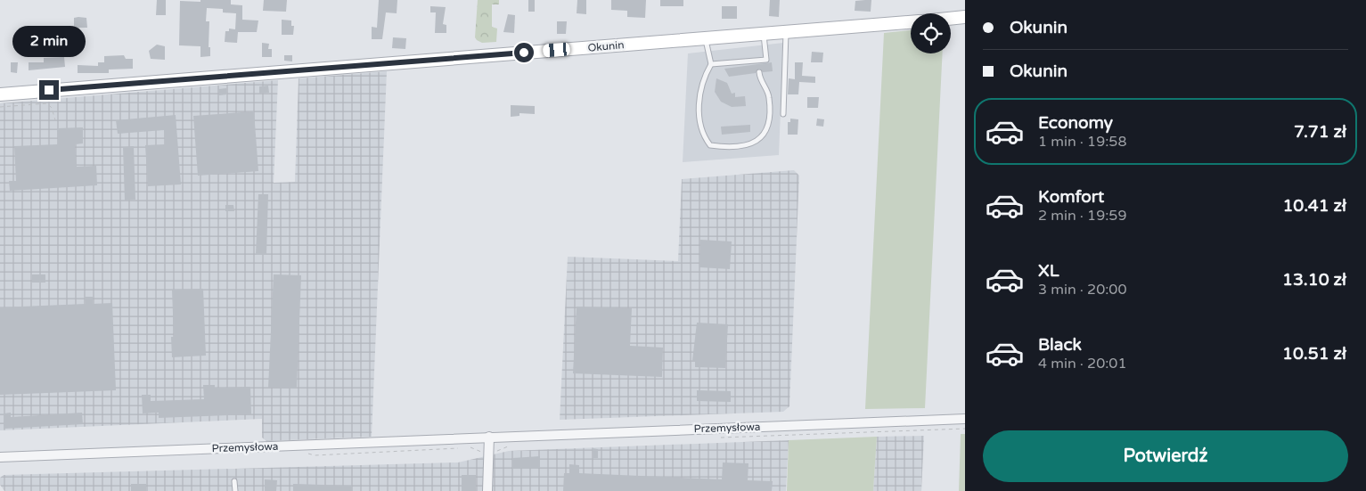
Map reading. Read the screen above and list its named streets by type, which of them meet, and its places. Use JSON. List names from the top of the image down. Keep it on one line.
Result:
{"streets":{"main road":["Okunin"],"street":["Przemysłowa"]},"page":{"banner":["Okunin","Okunin"],"bubble":"2 min","list":[{"name":"Economy","note":"1 min · 19:58","value":"7.71 zł"},{"name":"Komfort","note":"2 min · 19:59","value":"10.41 zł"},{"name":"XL","note":"3 min · 20:00","value":"13.10 zł"},{"name":"Black","note":"4 min · 20:01","value":"10.51 zł"}],"buttons":"Potwierdź"}}
